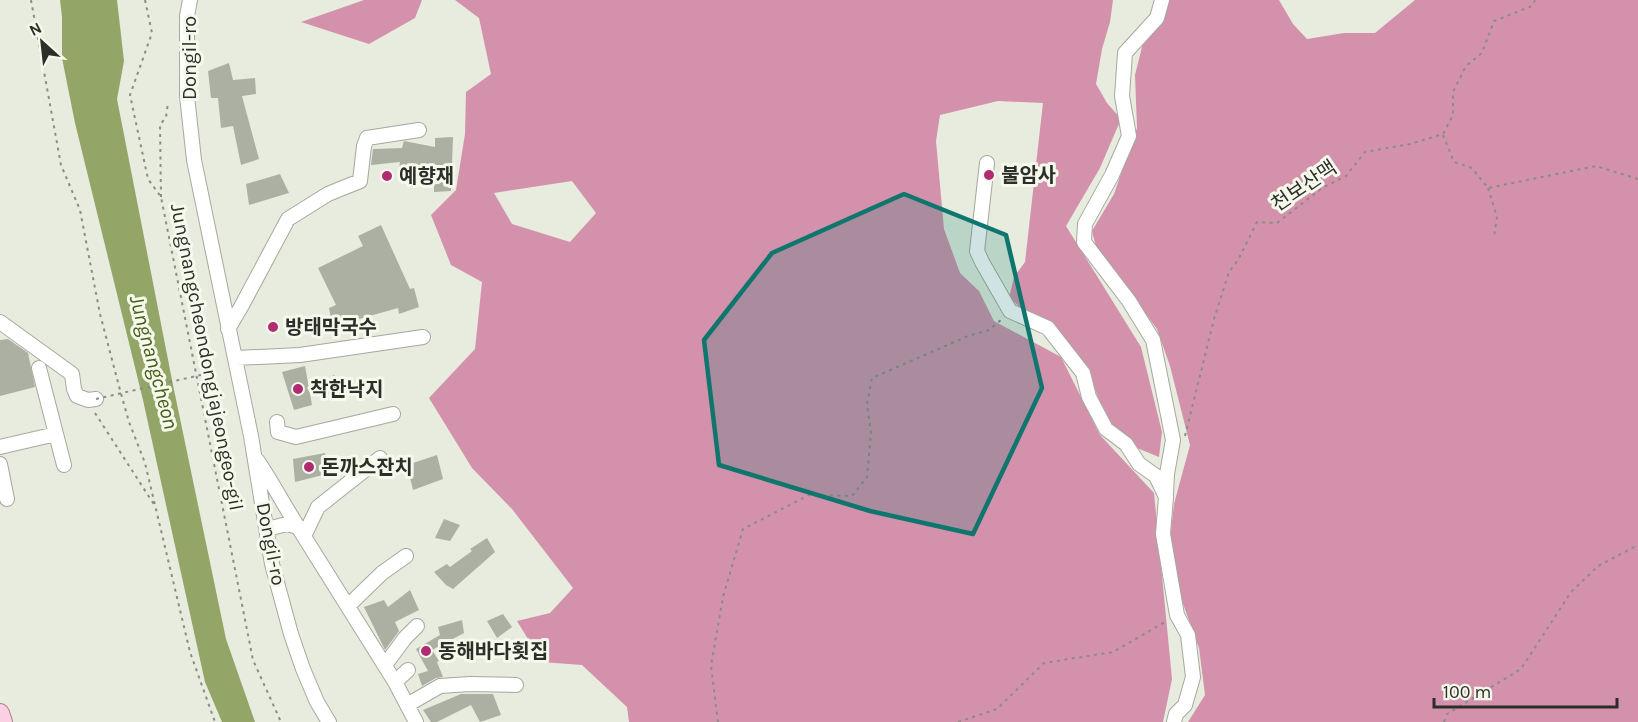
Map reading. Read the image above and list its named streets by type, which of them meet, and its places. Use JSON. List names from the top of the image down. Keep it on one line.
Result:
{"streets":{"street":["Dongil-ro"],"path":["천보산맥","Jungnangcheondongjajeongeo-gil"]},"water":["Jungnangcheon"],"places":["불암사","예향재","방태막국수","착한낙지","돈까스잔치","동해바다횟집"],"scale_bar":"100 m","north":"top left"}
